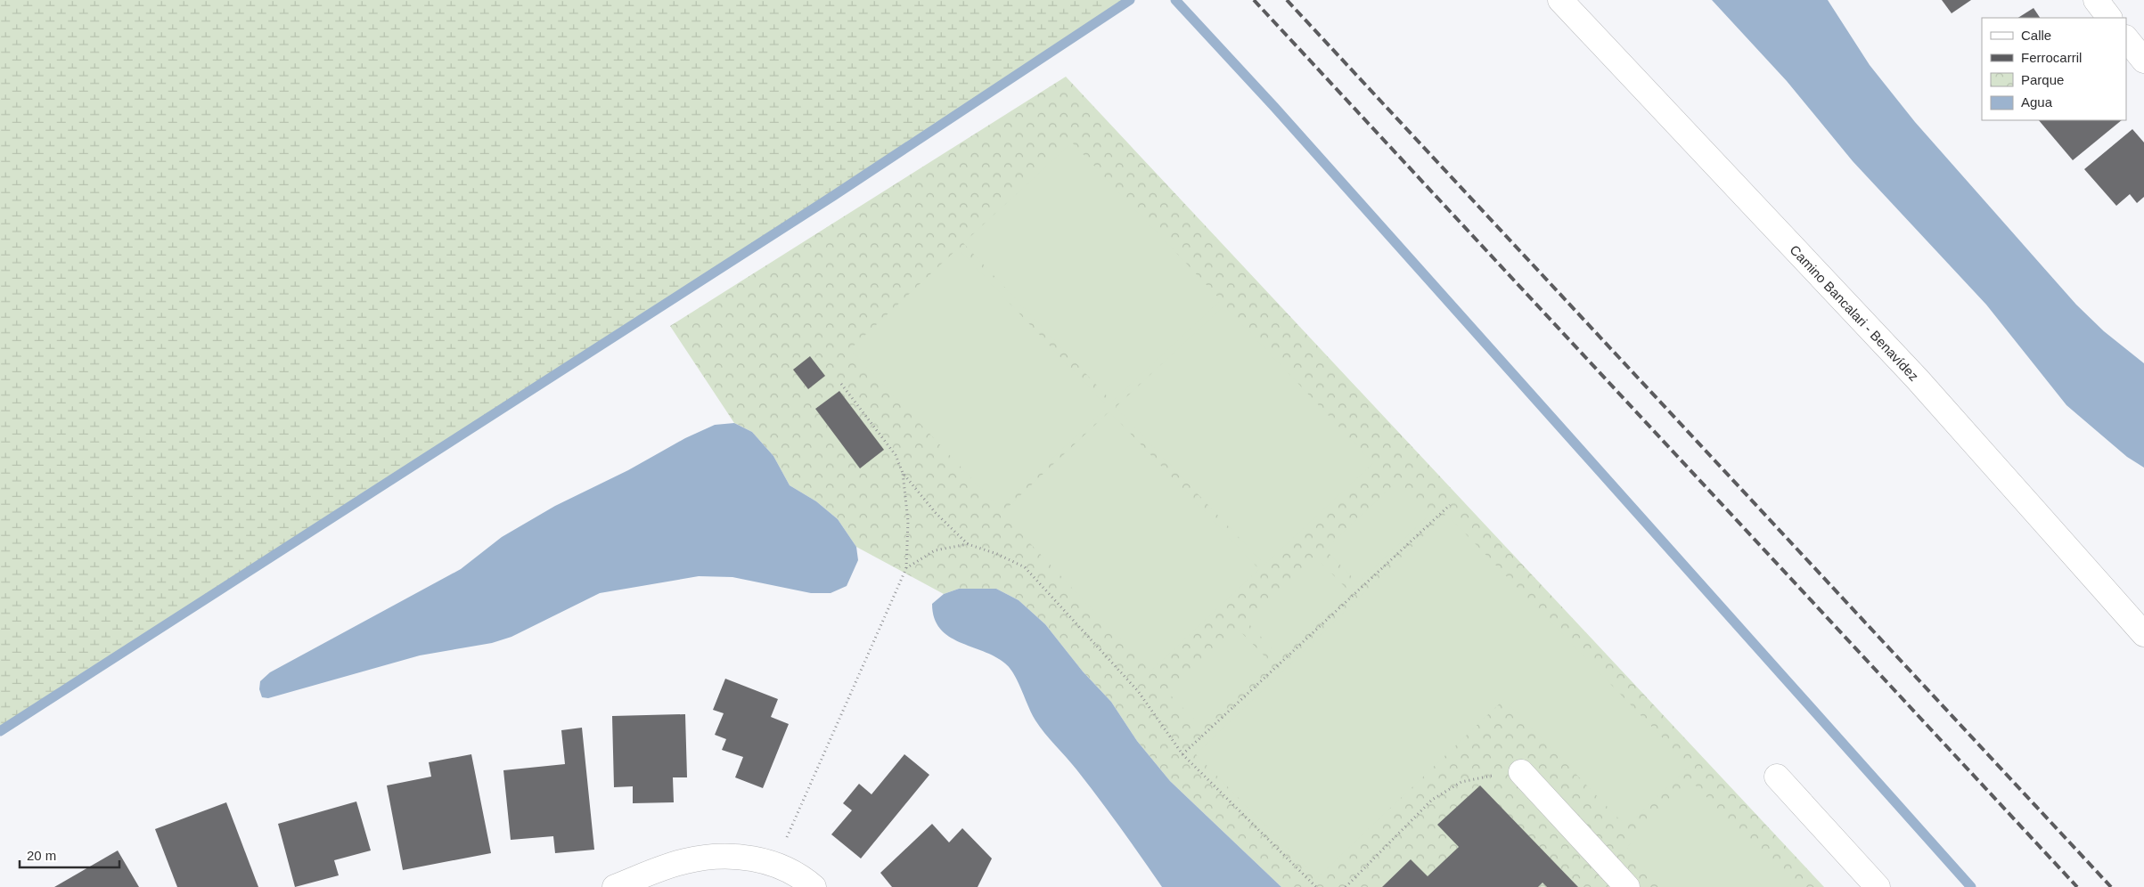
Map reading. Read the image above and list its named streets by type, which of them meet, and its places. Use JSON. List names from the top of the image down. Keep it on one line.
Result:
{"streets":{"main road":["Camino Bancalari - Benavídez"]},"legend":["Calle","Ferrocarril","Parque","Agua"],"scale_bar":"20 m"}
